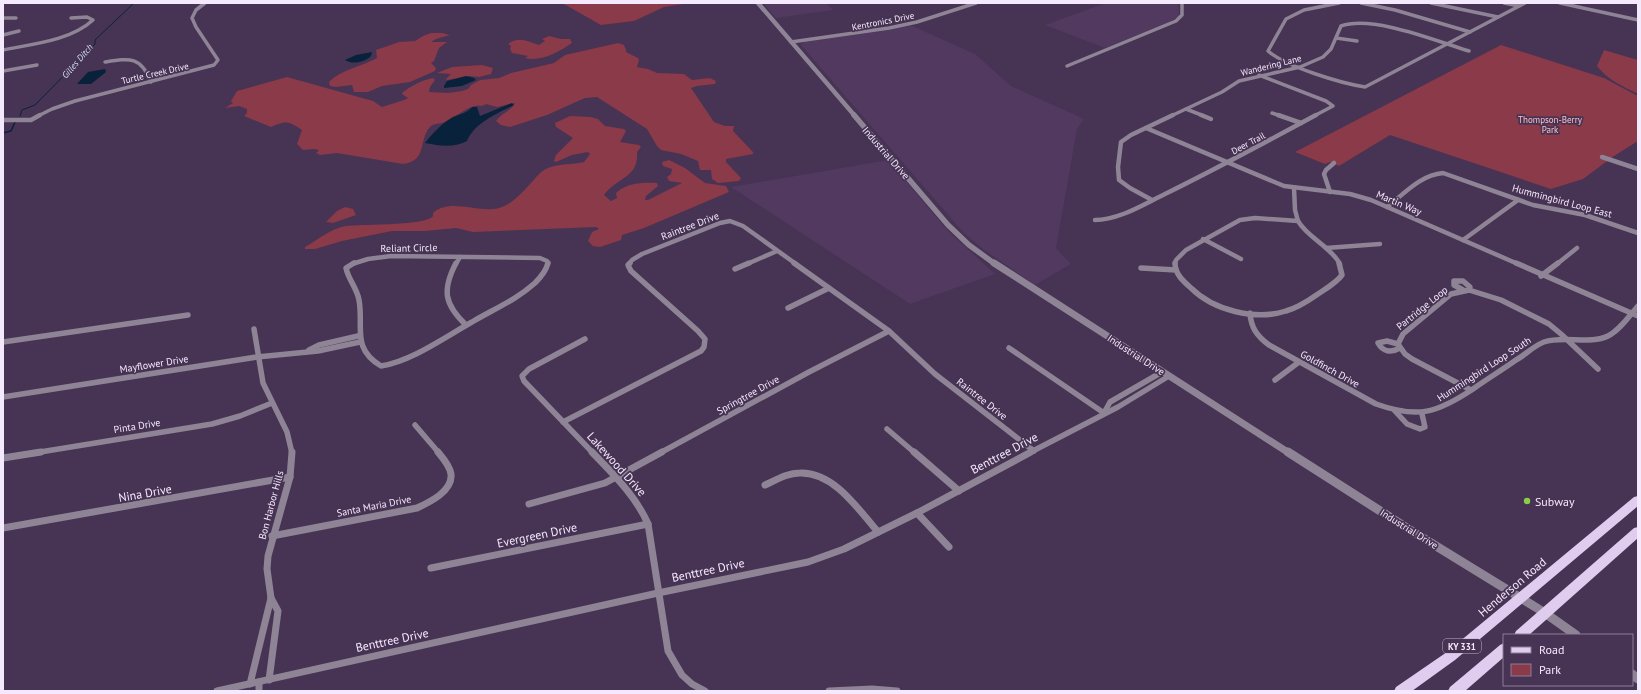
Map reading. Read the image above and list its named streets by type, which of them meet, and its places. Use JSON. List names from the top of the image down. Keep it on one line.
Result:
{"streets":{"main road":["Henderson Road","KY 331"],"street":["Kentronics Drive","Wandering Lane","Turtle Creek Drive","Deer Trail","Industrial Drive","Hummingbird Loop East","Martin Way","Raintree Drive","Reliant Circle","Partridge Loop","Mayflower Drive","Goldfinch Drive","Hummingbird Loop South","Springtree Drive","Pinta Drive","Benttree Drive","Lakewood Drive","Nina Drive","Bon Harbor Hills","Santa Maria Drive","Evergreen Drive"]},"crossings":[["Kentronics Drive","Industrial Drive"],["Wandering Lane","Deer Trail"],["Wandering Lane","Martin Way"],["Deer Trail","Martin Way"],["Industrial Drive","Benttree Drive"],["Industrial Drive","Henderson Road"],["Hummingbird Loop East","Martin Way"],["Martin Way","Hummingbird Loop South"],["Raintree Drive","Springtree Drive"],["Raintree Drive","Benttree Drive"],["Raintree Drive","Lakewood Drive"],["Reliant Circle","Mayflower Drive"],["Partridge Loop","Hummingbird Loop South"],["Mayflower Drive","Bon Harbor Hills"],["Goldfinch Drive","Hummingbird Loop South"],["Springtree Drive","Lakewood Drive"],["Pinta Drive","Bon Harbor Hills"],["Benttree Drive","Lakewood Drive"],["Benttree Drive","Bon Harbor Hills"],["Lakewood Drive","Evergreen Drive"],["Nina Drive","Bon Harbor Hills"],["Bon Harbor Hills","Santa Maria Drive"]],"water":["Gilles Ditch"],"parks":["Thompson-Berry Park"],"places":["Subway"],"legend":["Road","Park"]}
